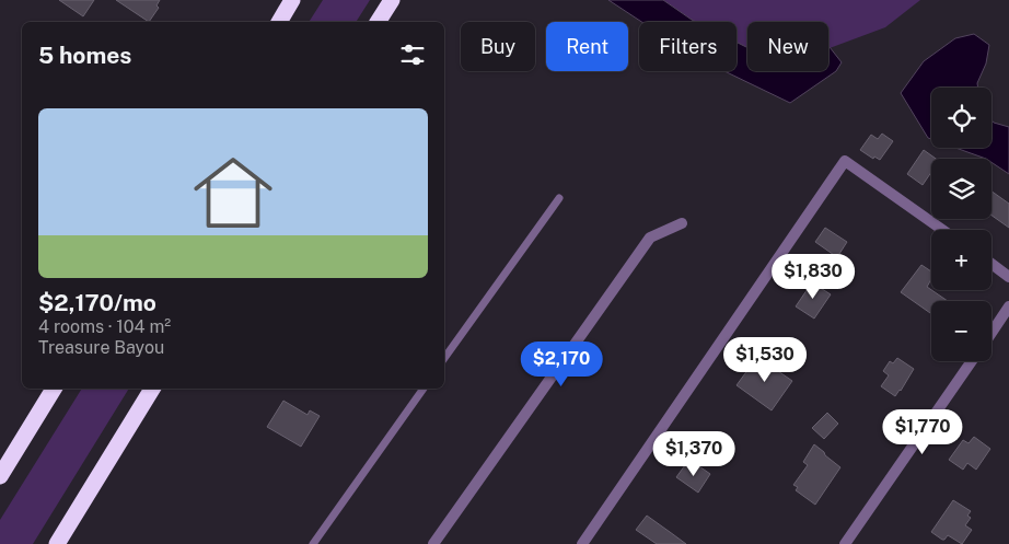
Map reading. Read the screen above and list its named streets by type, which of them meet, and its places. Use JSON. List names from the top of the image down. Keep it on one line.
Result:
{"page":{"chip":["Buy","Rent","Filters","New"],"heading":"5 homes","map_buttons":["+","−"],"list":[{"name":"$2,170/mo","note":"4 rooms · 104 m² · Treasure Bayou"}],"price":["$1,830","$1,530","$2,170","$1,770","$1,370"]}}
